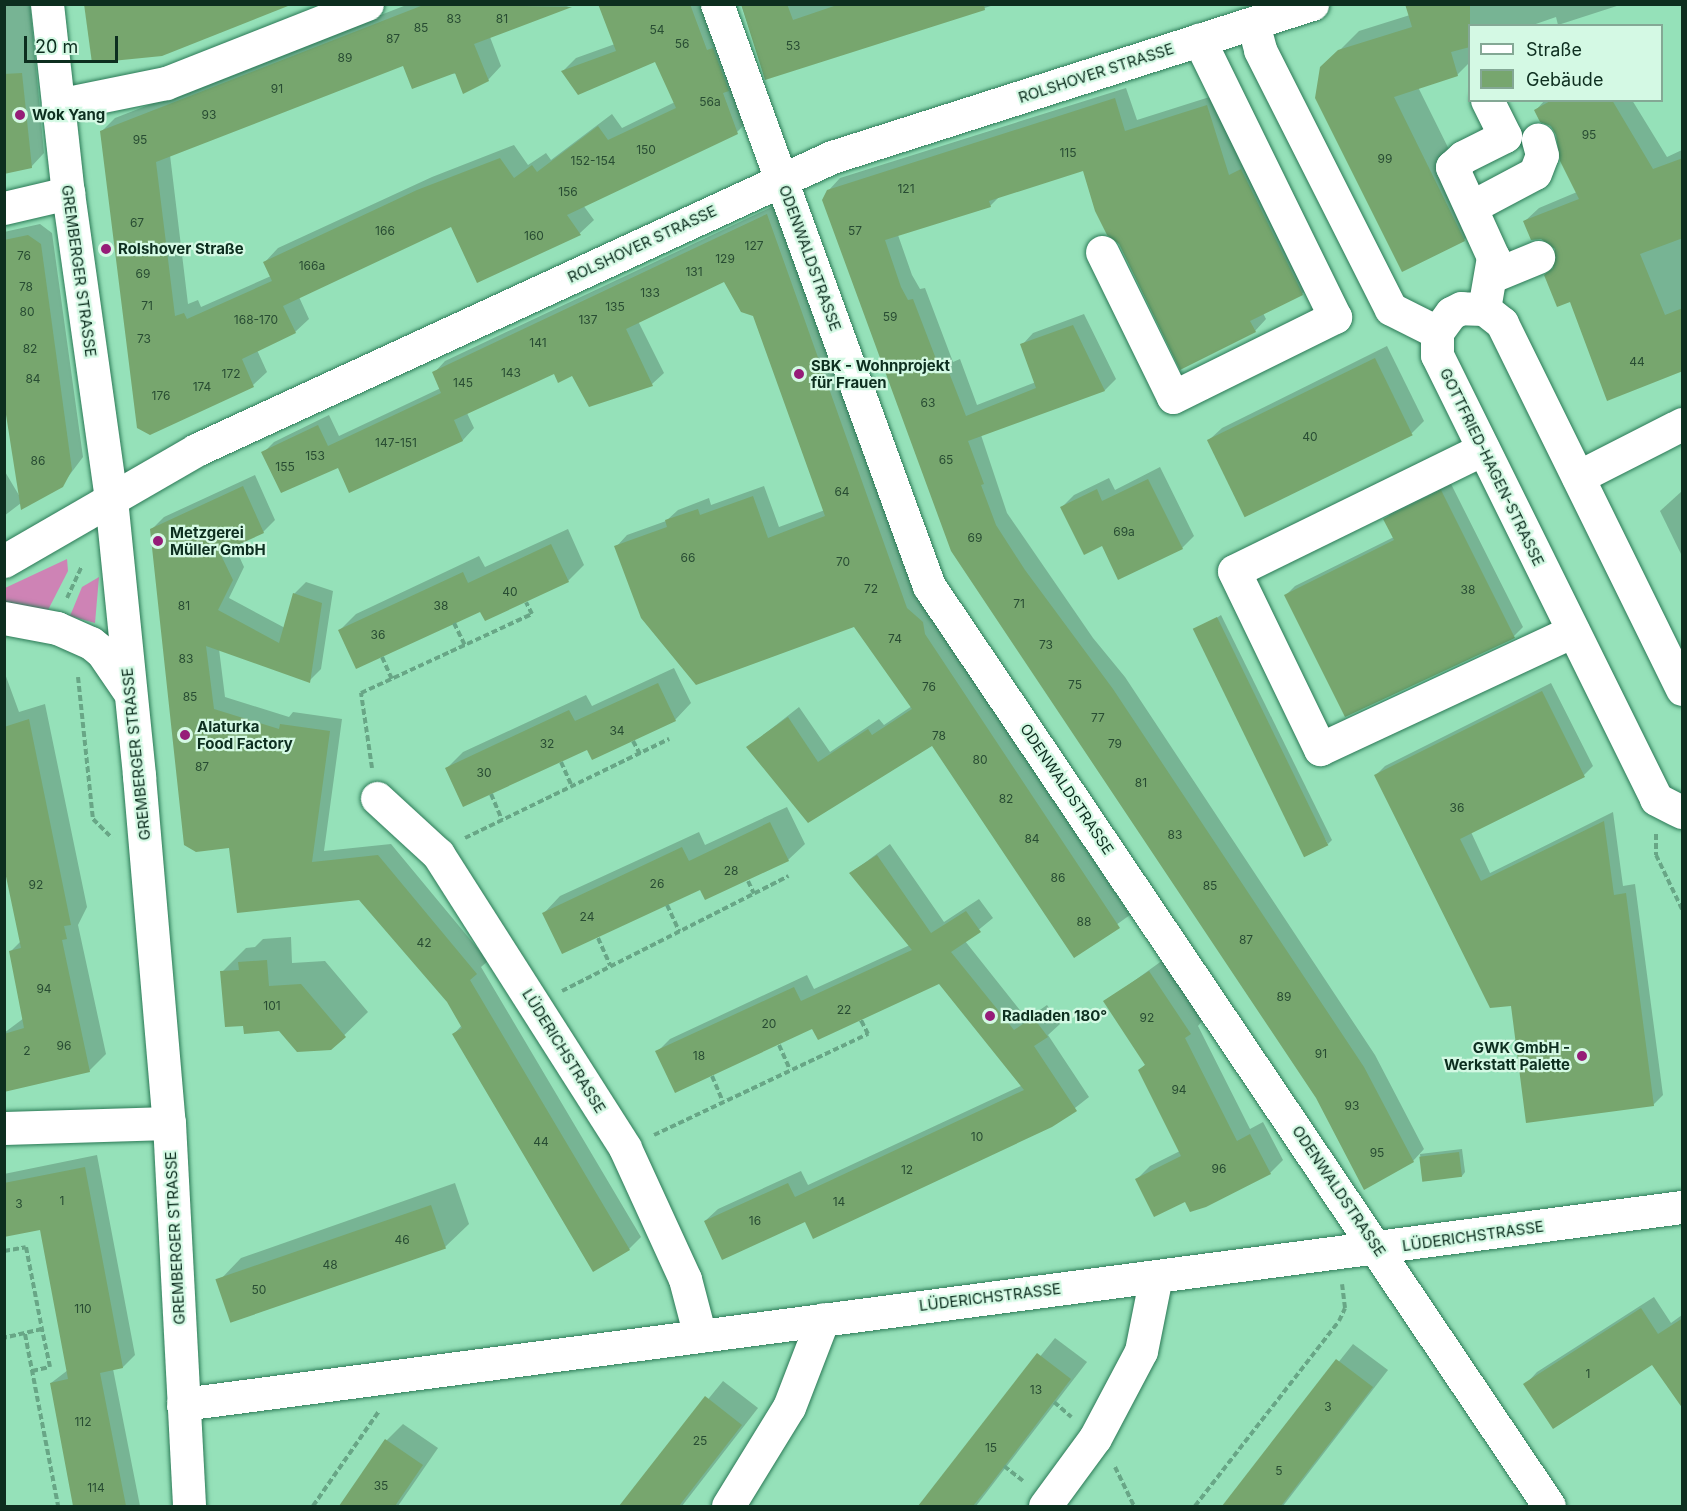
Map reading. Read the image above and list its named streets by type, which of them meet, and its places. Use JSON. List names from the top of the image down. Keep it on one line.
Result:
{"streets":{"street":["ROLSHOVER STRASSE","ODENWALDSTRASSE","GREMBERGER STRASSE","GOTTFRIED-HAGEN-STRASSE","LÜDERICHSTRASSE"]},"crossings":[["ROLSHOVER STRASSE","ODENWALDSTRASSE"],["ROLSHOVER STRASSE","GREMBERGER STRASSE"],["ODENWALDSTRASSE","LÜDERICHSTRASSE"],["GREMBERGER STRASSE","LÜDERICHSTRASSE"]],"places":["Wok Yang","Rolshover Straße","SBK - Wohnprojekt für Frauen","Metzgerei Müller GmbH","Alaturka Food Factory","Radladen 180°","GWK GmbH - Werkstatt Palette"],"house_numbers":["83","81","85","54","87","56","53","89","91","56a","93","95","95","150","115","99","152-154","121","156","67","166","57","160","127","76","129","166a","131","69","78","133","71","135","80","59","168-170","137","73","141","82","44","143","172","84","145","174","176","63","40","147-151","153","65","86","155","64","69a","69","66","70","72","38","40","71","81","38","36","74","73","83","75","76","85","77","34","78","32","79","80","87","30","81","82","36","83","84","28","86","26","92","85","24","88","87","42","94","89","101","22","92","20","96","2","91","18","94","93","10","44","95","96","12","1","14","3","16","46","48","50","110","1","13","3","112","25","15","5","35","114"],"legend":["Straße","Gebäude"],"scale_bar":"20 m"}
